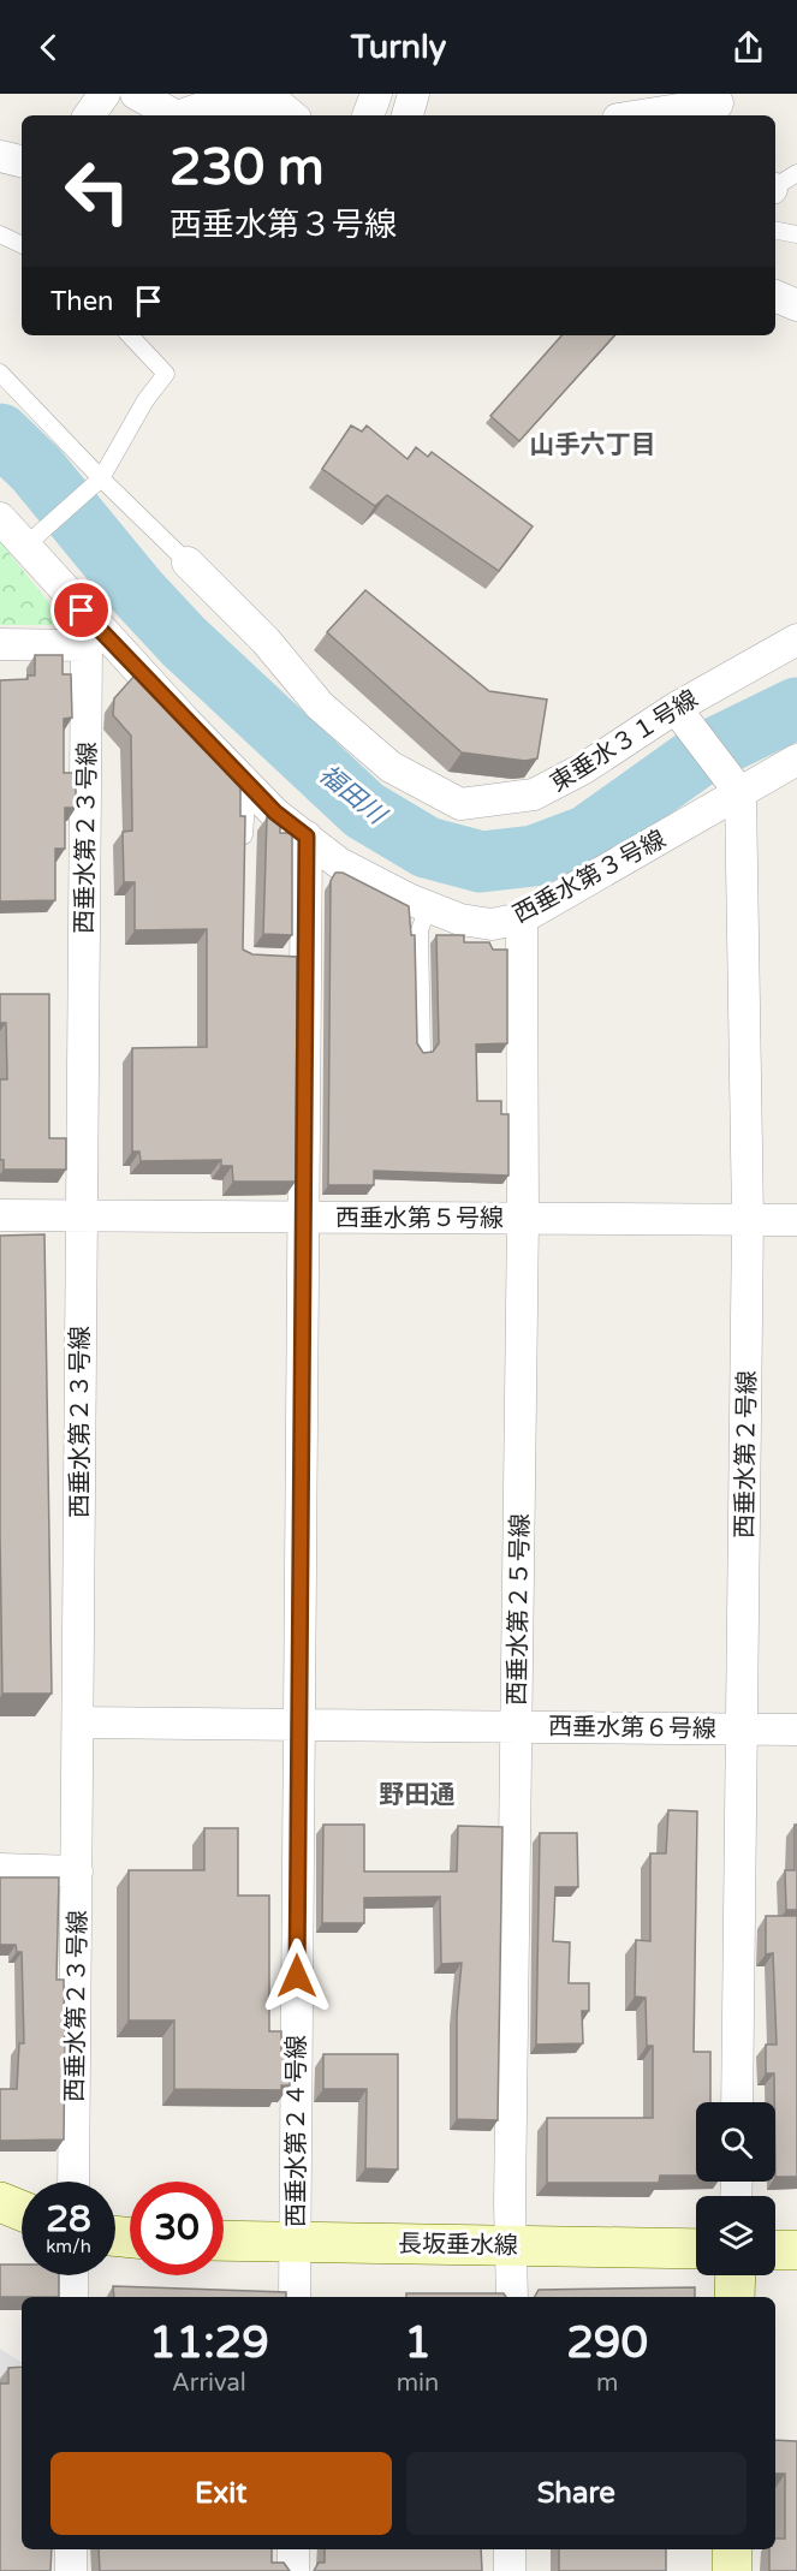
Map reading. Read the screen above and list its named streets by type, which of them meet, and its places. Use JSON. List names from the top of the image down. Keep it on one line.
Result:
{"streets":{"main road":["長坂垂水線"],"street":["東垂水３１号線","西垂水第２３号線","西垂水第３号線","西垂水第５号線","西垂水第２号線","西垂水第２５号線","西垂水第６号線","西垂水第２４号線"]},"crossings":[["西垂水第２３号線","西垂水第３号線"],["西垂水第２３号線","西垂水第５号線"],["西垂水第２３号線","西垂水第６号線"],["西垂水第３号線","西垂水第２号線"],["西垂水第３号線","西垂水第２５号線"],["西垂水第３号線","西垂水第２４号線"],["西垂水第５号線","西垂水第２号線"],["西垂水第５号線","西垂水第２５号線"],["西垂水第５号線","西垂水第２４号線"],["西垂水第２号線","西垂水第６号線"],["西垂水第２５号線","西垂水第６号線"],["西垂水第２５号線","長坂垂水線"],["西垂水第６号線","西垂水第２４号線"],["西垂水第２４号線","長坂垂水線"]],"districts":["山手六丁目","野田通"],"water":["福田川"],"page":{"header":"Turnly","turn":["230 m","西垂水第３号線"],"then":"Then","speed":"28 km/h","limit":"30","eta":["11:29","Arrival","1","min","290","m"],"buttons":["Exit","Share"]}}
